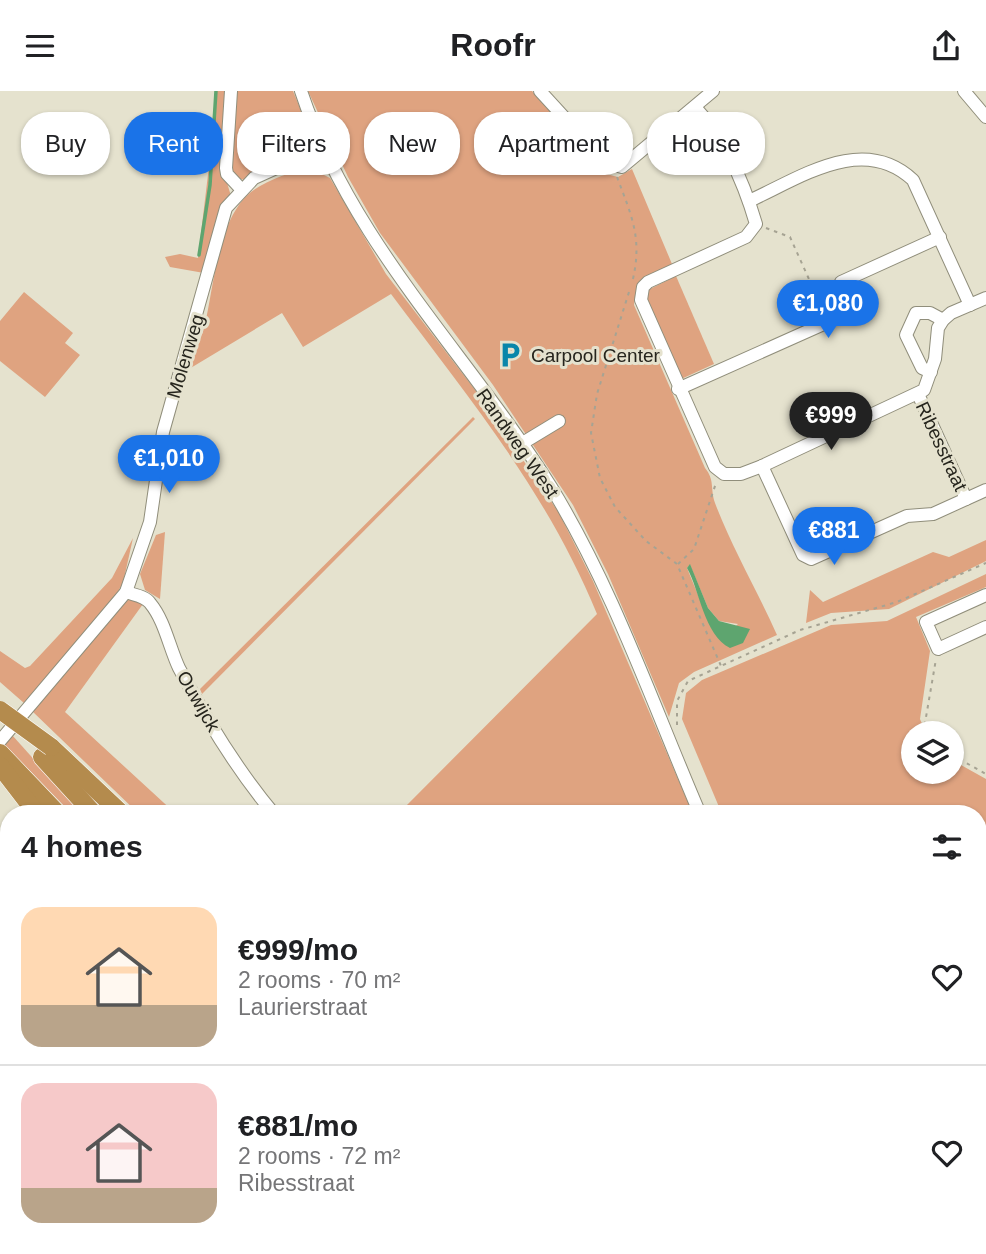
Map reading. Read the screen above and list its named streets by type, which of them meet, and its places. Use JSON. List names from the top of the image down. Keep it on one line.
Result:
{"streets":{"street":["Molenweg","Randweg West","Ribesstraat","Ouwijck"]},"crossings":[["Molenweg","Ouwijck"]],"places":{"parking":["Carpool Center"]},"page":{"header":"Roofr","chip":["Buy","Rent","Filters","New","Apartment","House"],"price":["€1,080","€999","€1,010","€881"],"heading":"4 homes","list":[{"name":"€999/mo","note":"2 rooms · 70 m² · Laurierstraat"},{"name":"€881/mo","note":"2 rooms · 72 m² · Ribesstraat"}]}}
